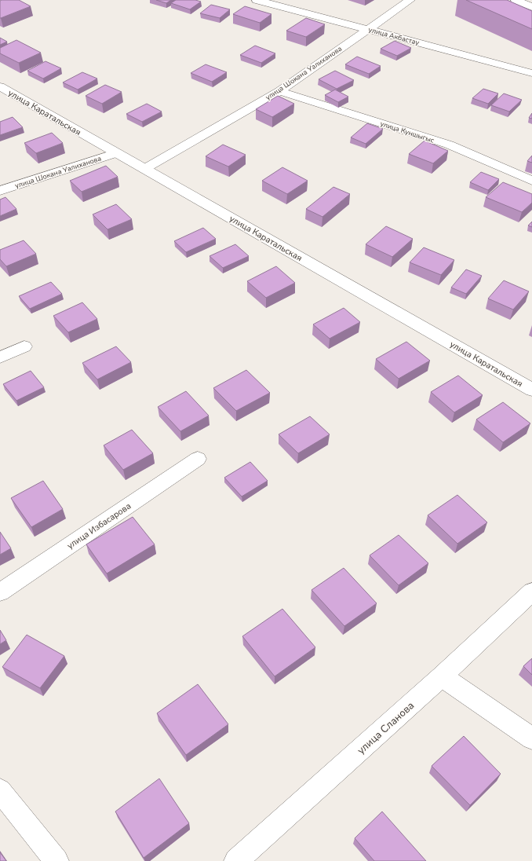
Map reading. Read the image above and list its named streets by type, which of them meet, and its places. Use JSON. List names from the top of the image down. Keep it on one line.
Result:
{"streets":{"street":["улица Акбастау","улица Шокана Уалиханова","улица Каратальская","улица Куншыгыс","улица Избасарова","улица Сланова"]},"crossings":[["улица Акбастау","улица Шокана Уалиханова"],["улица Шокана Уалиханова","улица Каратальская"],["улица Шокана Уалиханова","улица Куншыгыс"]]}
